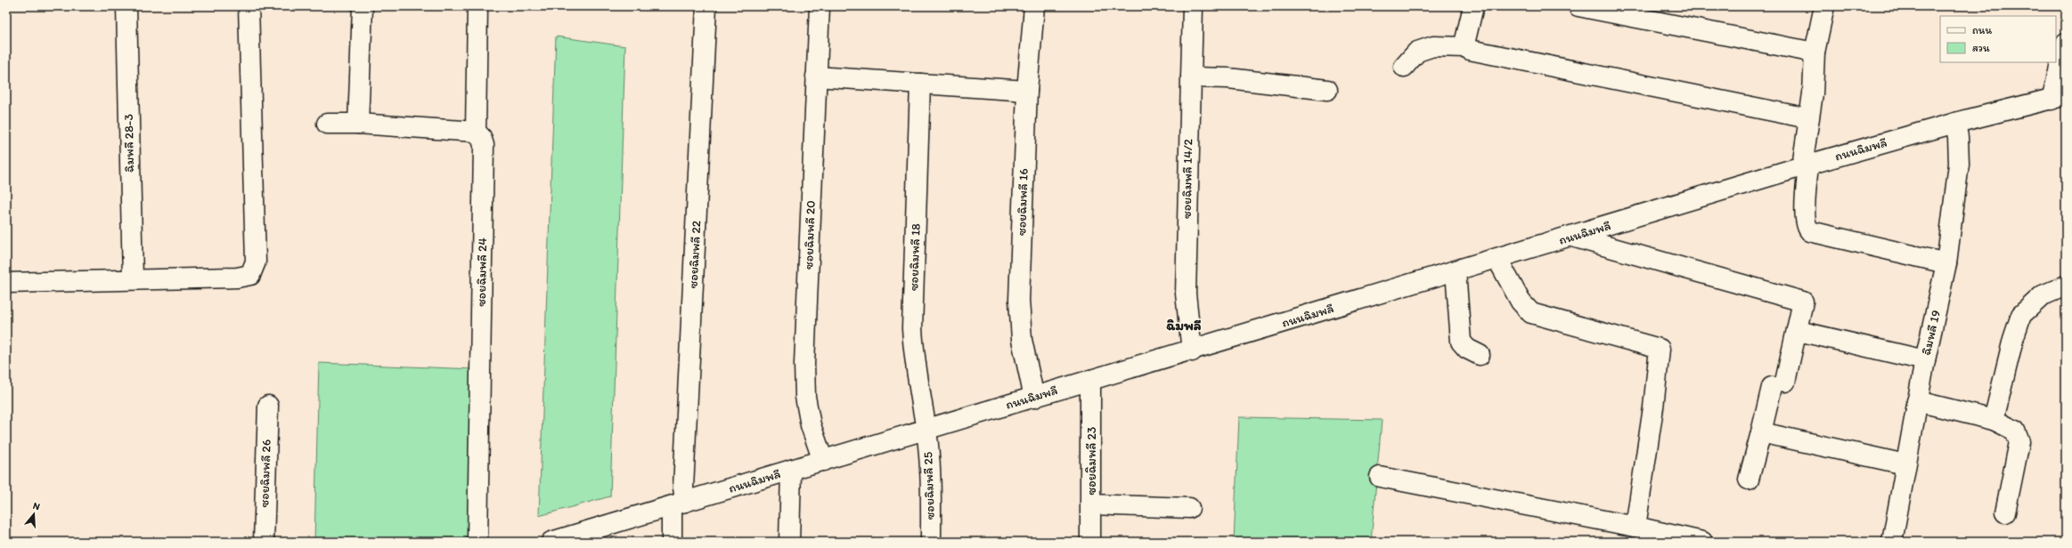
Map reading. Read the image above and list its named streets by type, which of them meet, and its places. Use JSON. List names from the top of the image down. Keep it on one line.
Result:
{"streets":{"street":["ฉิมพลี 28-3","ถนนฉิมพลี","ซอยฉิมพลี 14/2","ซอยฉิมพลี 16","ซอยฉิมพลี 20","ซอยฉิมพลี 22","ซอยฉิมพลี 18","ซอยฉิมพลี 24","ฉิมพลี 19","ซอยฉิมพลี 23","ซอยฉิมพลี 26","ซอยฉิมพลี 25"]},"crossings":[["ถนนฉิมพลี","ซอยฉิมพลี 14/2"],["ถนนฉิมพลี","ซอยฉิมพลี 16"],["ถนนฉิมพลี","ซอยฉิมพลี 20"],["ถนนฉิมพลี","ซอยฉิมพลี 22"],["ถนนฉิมพลี","ซอยฉิมพลี 18"],["ถนนฉิมพลี","ฉิมพลี 19"],["ถนนฉิมพลี","ซอยฉิมพลี 23"],["ถนนฉิมพลี","ซอยฉิมพลี 25"],["ซอยฉิมพลี 18","ซอยฉิมพลี 25"]],"districts":["ฉิมพลี"],"legend":["ถนน","สวน"],"north":"top"}
